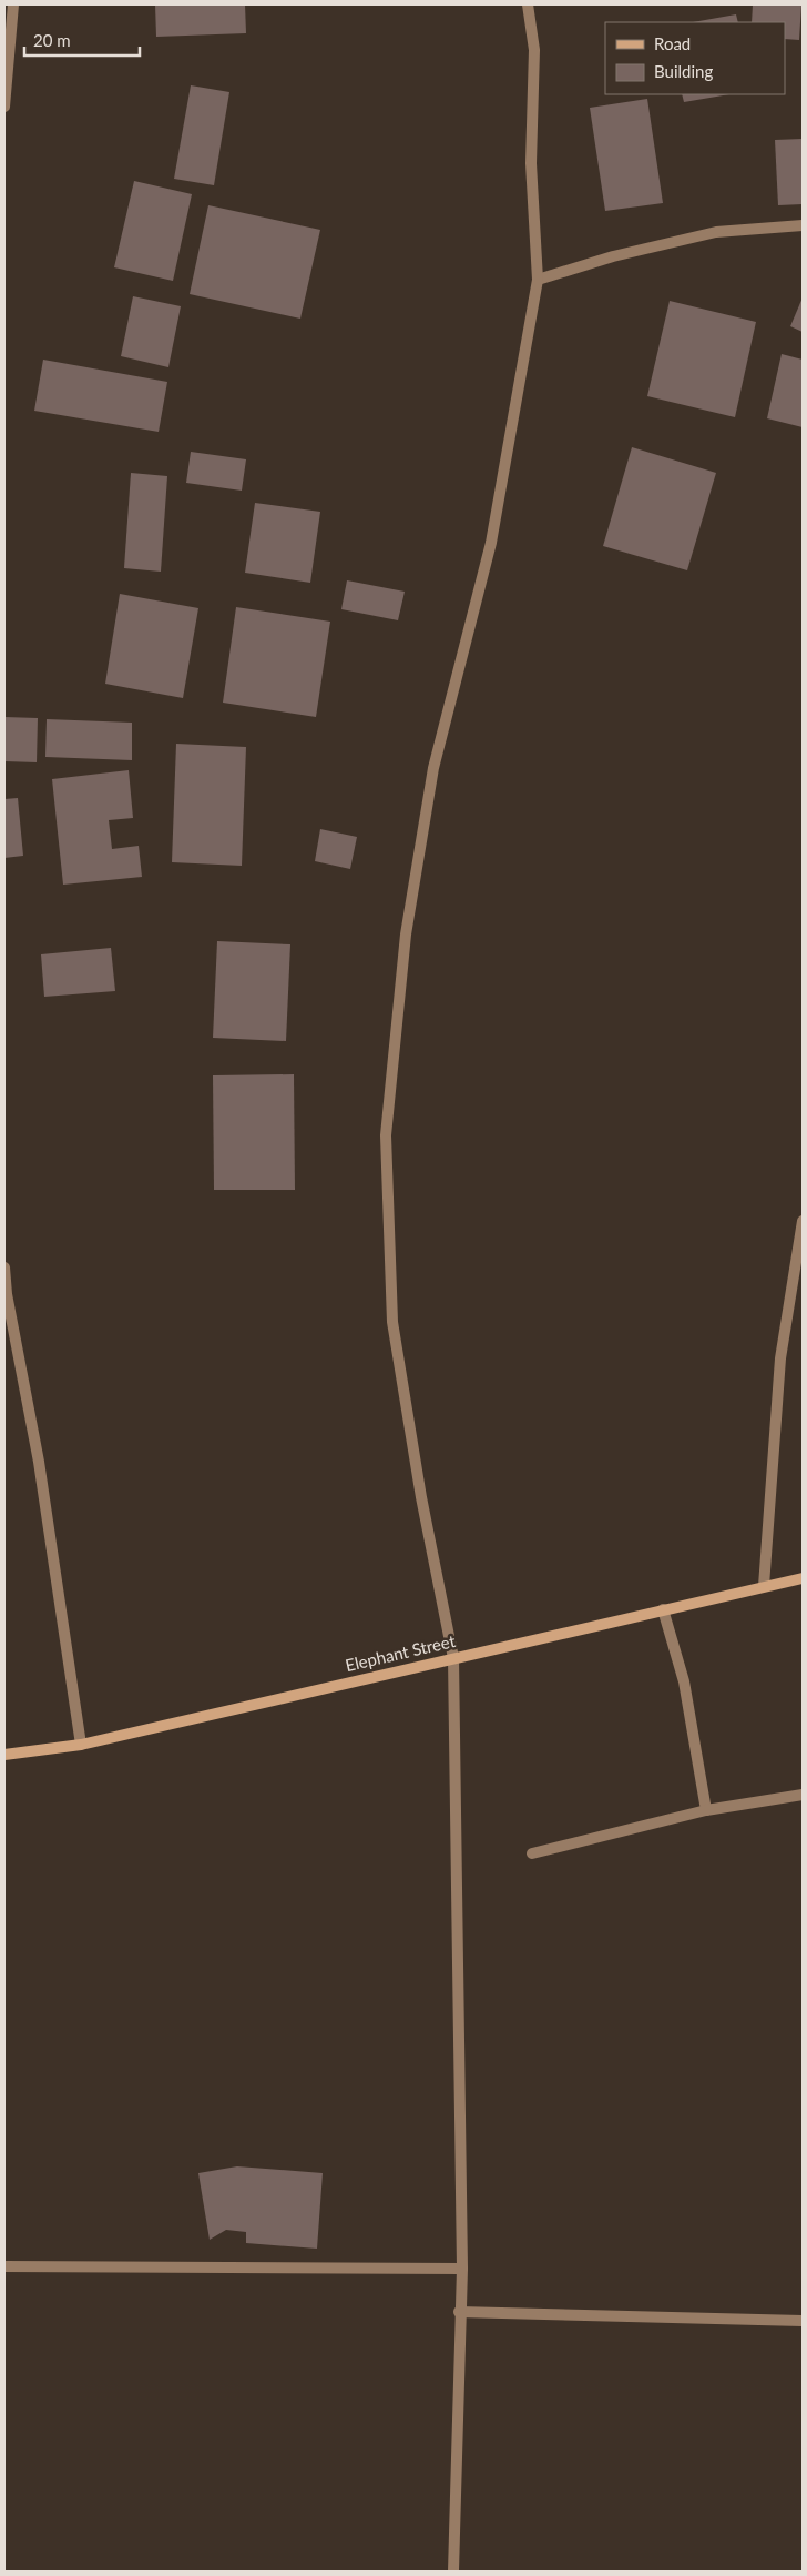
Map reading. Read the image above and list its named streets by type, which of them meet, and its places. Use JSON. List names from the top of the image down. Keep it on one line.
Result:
{"streets":{"main road":["Elephant Street"]},"legend":["Road","Building"],"scale_bar":"20 m"}
